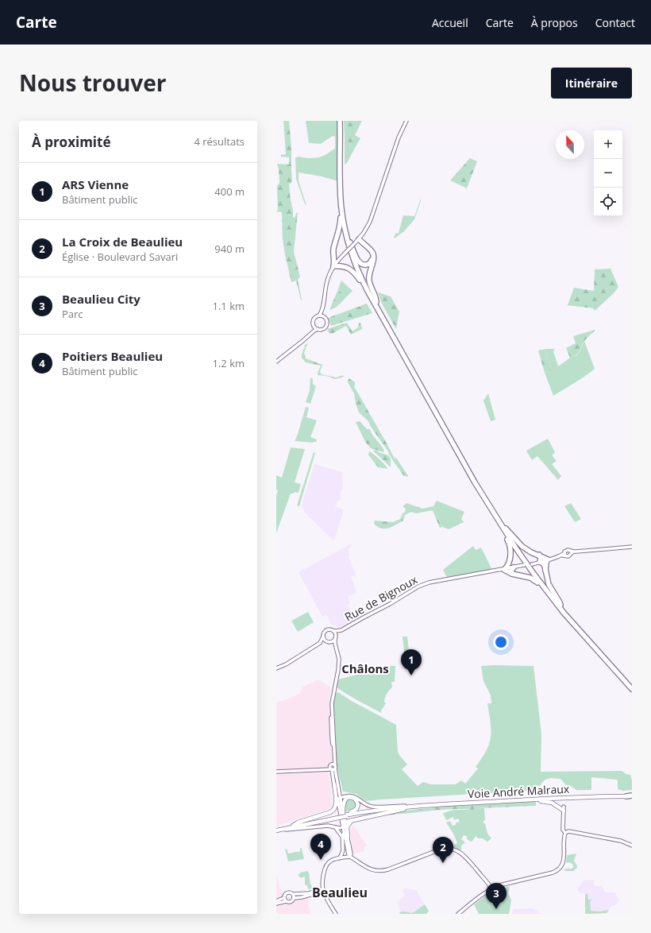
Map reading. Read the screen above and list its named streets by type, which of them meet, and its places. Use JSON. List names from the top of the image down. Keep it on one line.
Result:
{"streets":{"main road":["Voie André Malraux"],"street":["Rue de Bignoux"]},"districts":["Châlons","Beaulieu"],"north":"top","page":{"header":"Carte","nav":["Accueil","Carte","À propos","Contact"],"title":"Nous trouver","buttons":"Itinéraire","heading":["À proximité","4 résultats"],"map_buttons":["+","−"],"list":[{"mark":"1","name":"ARS Vienne","note":"Bâtiment public","value":"400 m"},{"mark":"2","name":"La Croix de Beaulieu","note":"Église · Boulevard Savari","value":"940 m"},{"mark":"3","name":"Beaulieu City","note":"Parc","value":"1.1 km"},{"mark":"4","name":"Poitiers Beaulieu","note":"Bâtiment public","value":"1.2 km"}],"pins":["1","4","2","3"]}}
